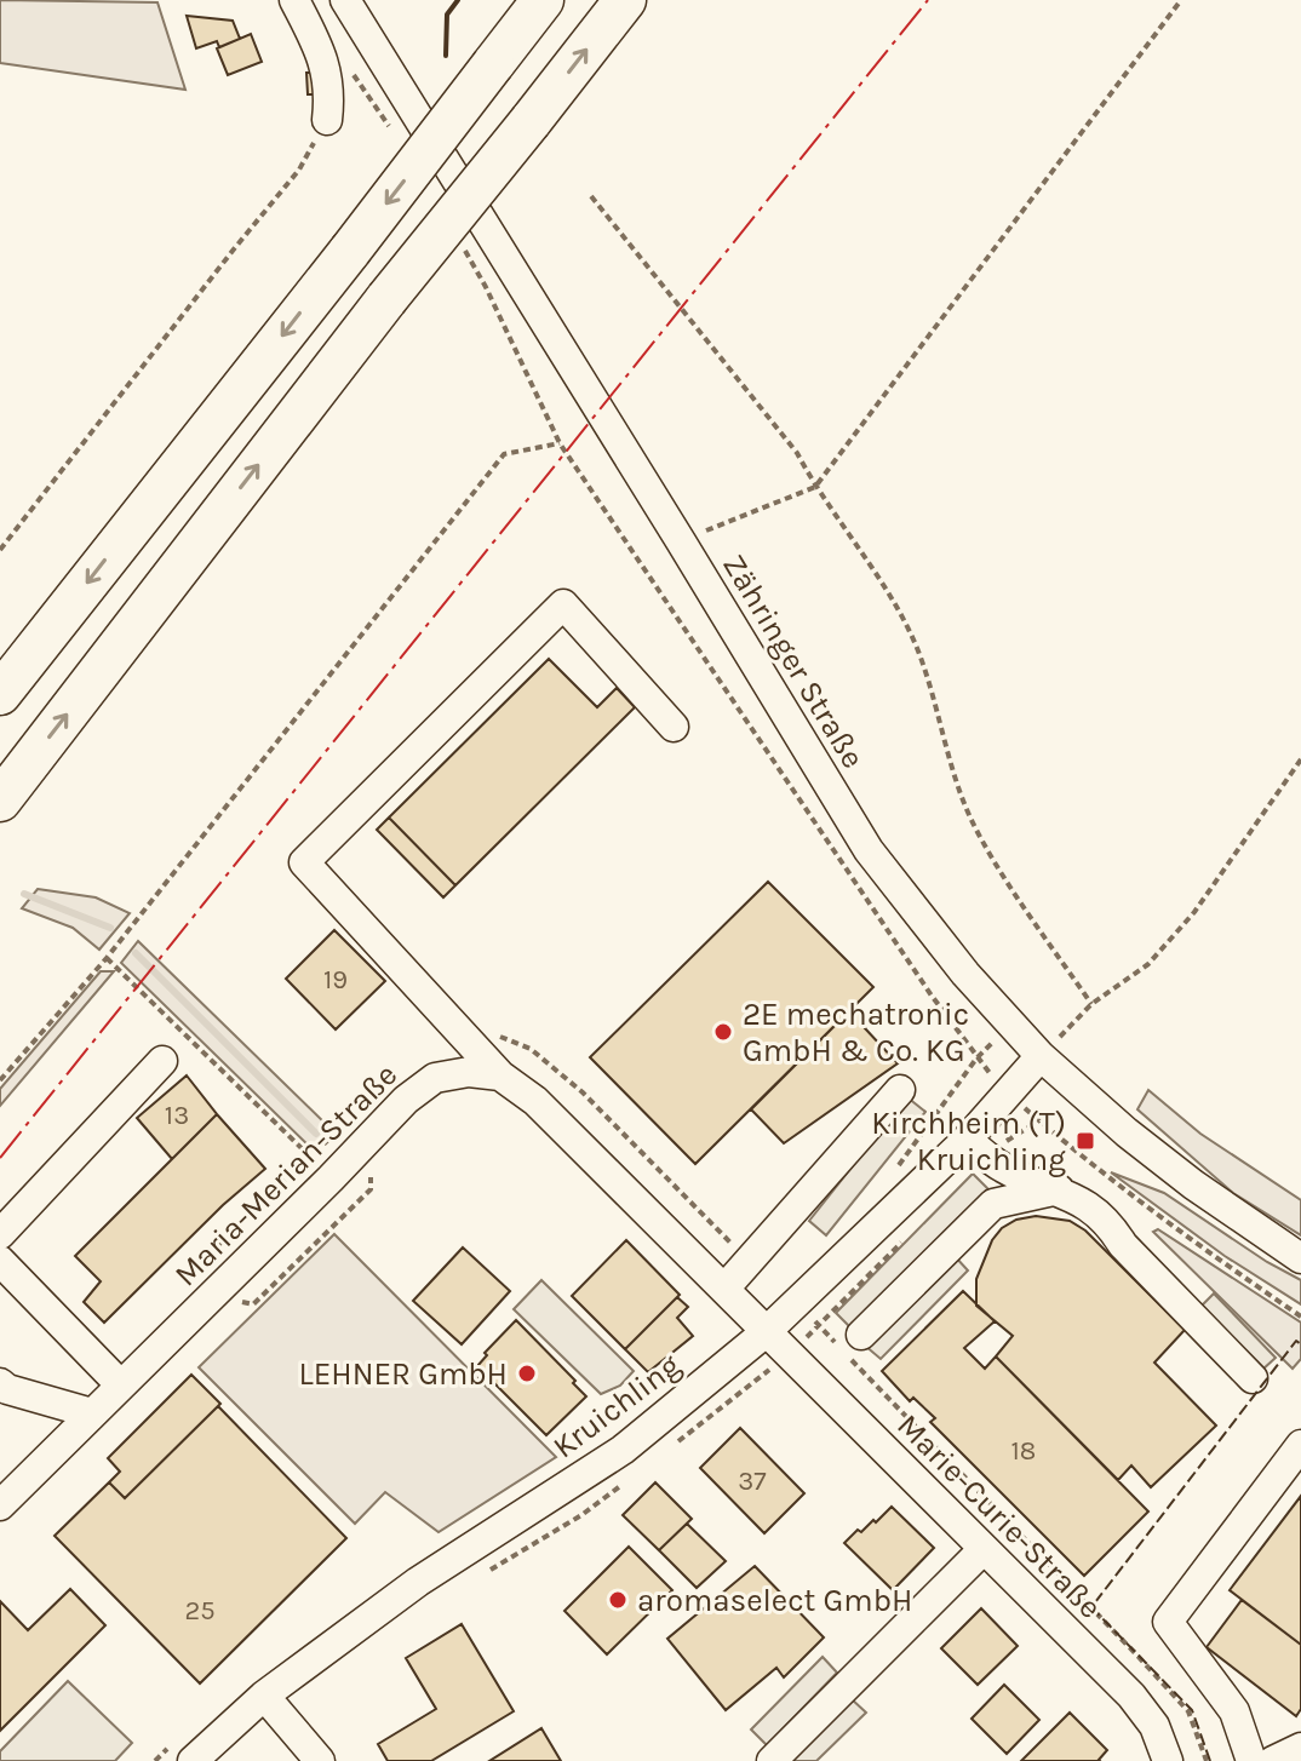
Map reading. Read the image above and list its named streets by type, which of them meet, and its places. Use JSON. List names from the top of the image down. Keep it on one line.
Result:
{"streets":{"street":["Zähringer Straße","Maria-Merian-Straße","Kruichling","Marie-Curie-Straße"]},"crossings":[["Zähringer Straße","Kruichling"],["Kruichling","Marie-Curie-Straße"]],"places":{"other":["2E mechatronic GmbH & Co. KG","LEHNER GmbH","aromaselect GmbH"],"transit":["Kirchheim (T) Kruichling"]},"house_numbers":["19","13","18","37","25"]}
